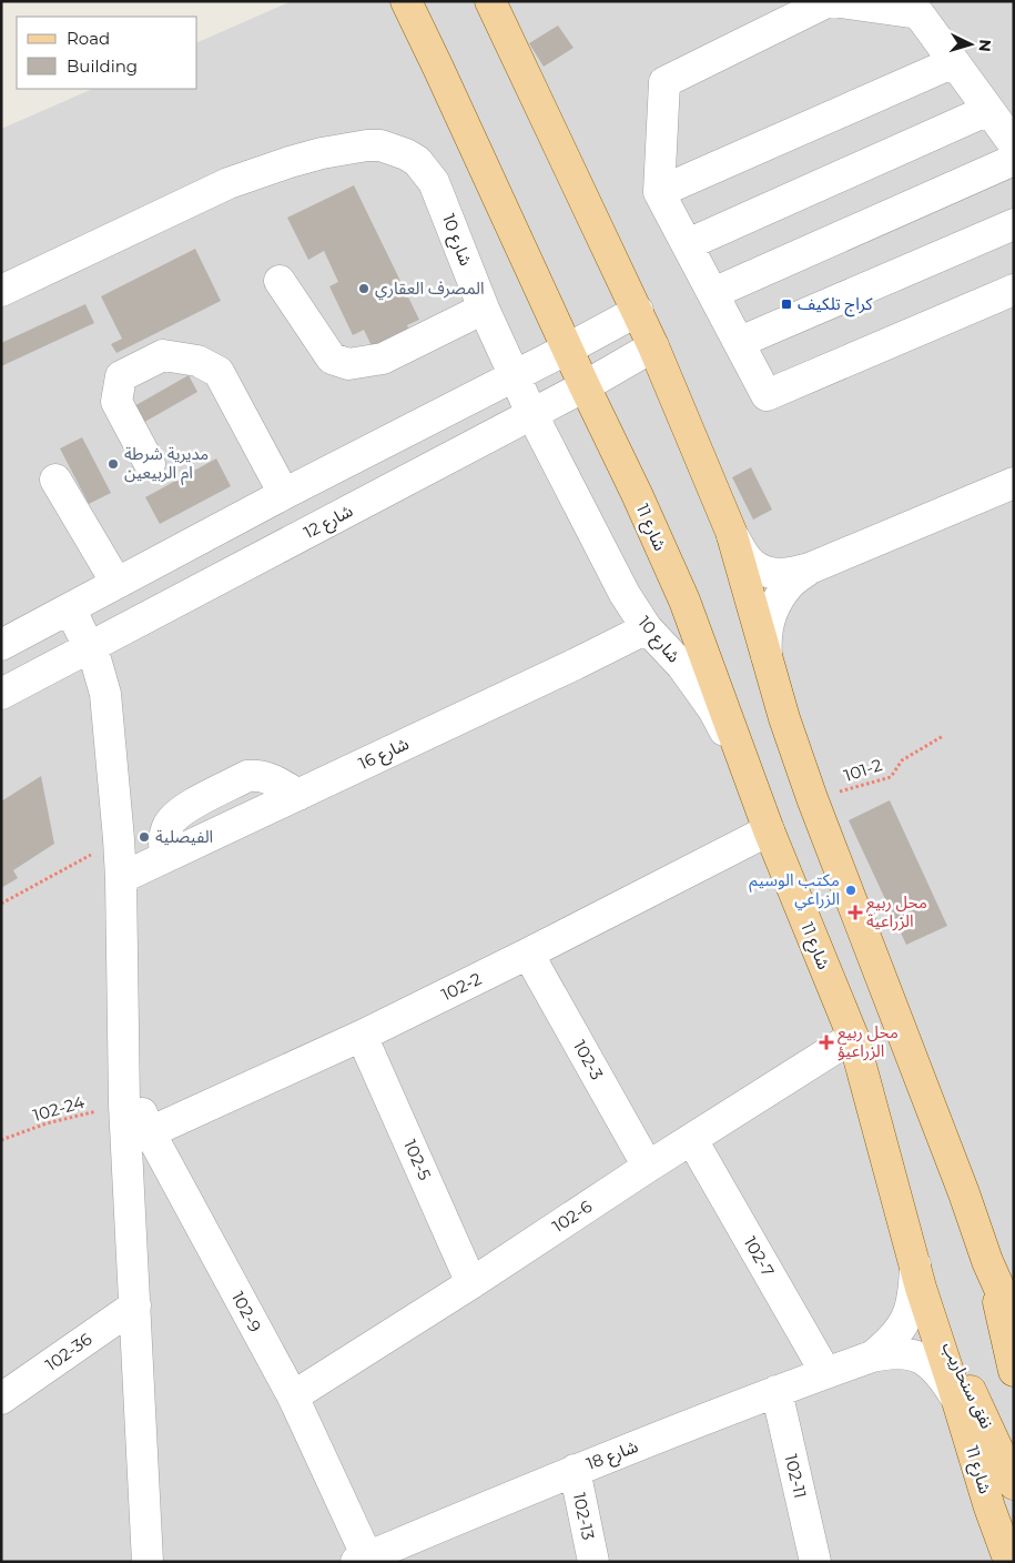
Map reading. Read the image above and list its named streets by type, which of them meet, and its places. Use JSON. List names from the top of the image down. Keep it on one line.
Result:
{"streets":{"main road":["شارع 11","نفق سنحاريب"],"street":["شارع 10","شارع 12","شارع 16","102-2","102-3","102-5","102-6","102-7","102-9","102-36","شارع 18","102-11","102-13"],"path":["101-2","102-24"]},"crossings":[["شارع 10","شارع 12"],["شارع 10","شارع 11"],["شارع 10","شارع 16"],["شارع 12","شارع 11"],["شارع 11","102-2"],["شارع 11","102-6"],["شارع 11","نفق سنحاريب"],["102-2","102-3"],["102-2","102-5"],["102-2","102-9"],["102-3","102-6"],["102-5","102-6"],["102-6","102-7"],["102-6","102-9"],["102-7","شارع 18"],["102-9","شارع 18"],["شارع 18","102-11"],["شارع 18","102-13"]],"places":{"other":["المصرف العقاري","مديرية شرطة ام الربيعين","الفيصلية","مكتب الوسيم الزراعي"],"transit":["كراج تلكيف"],"health":["محل ربيع الزراعية","محل ربيع الزراعيؤ"]},"legend":["Road","Building"],"north":"right"}
